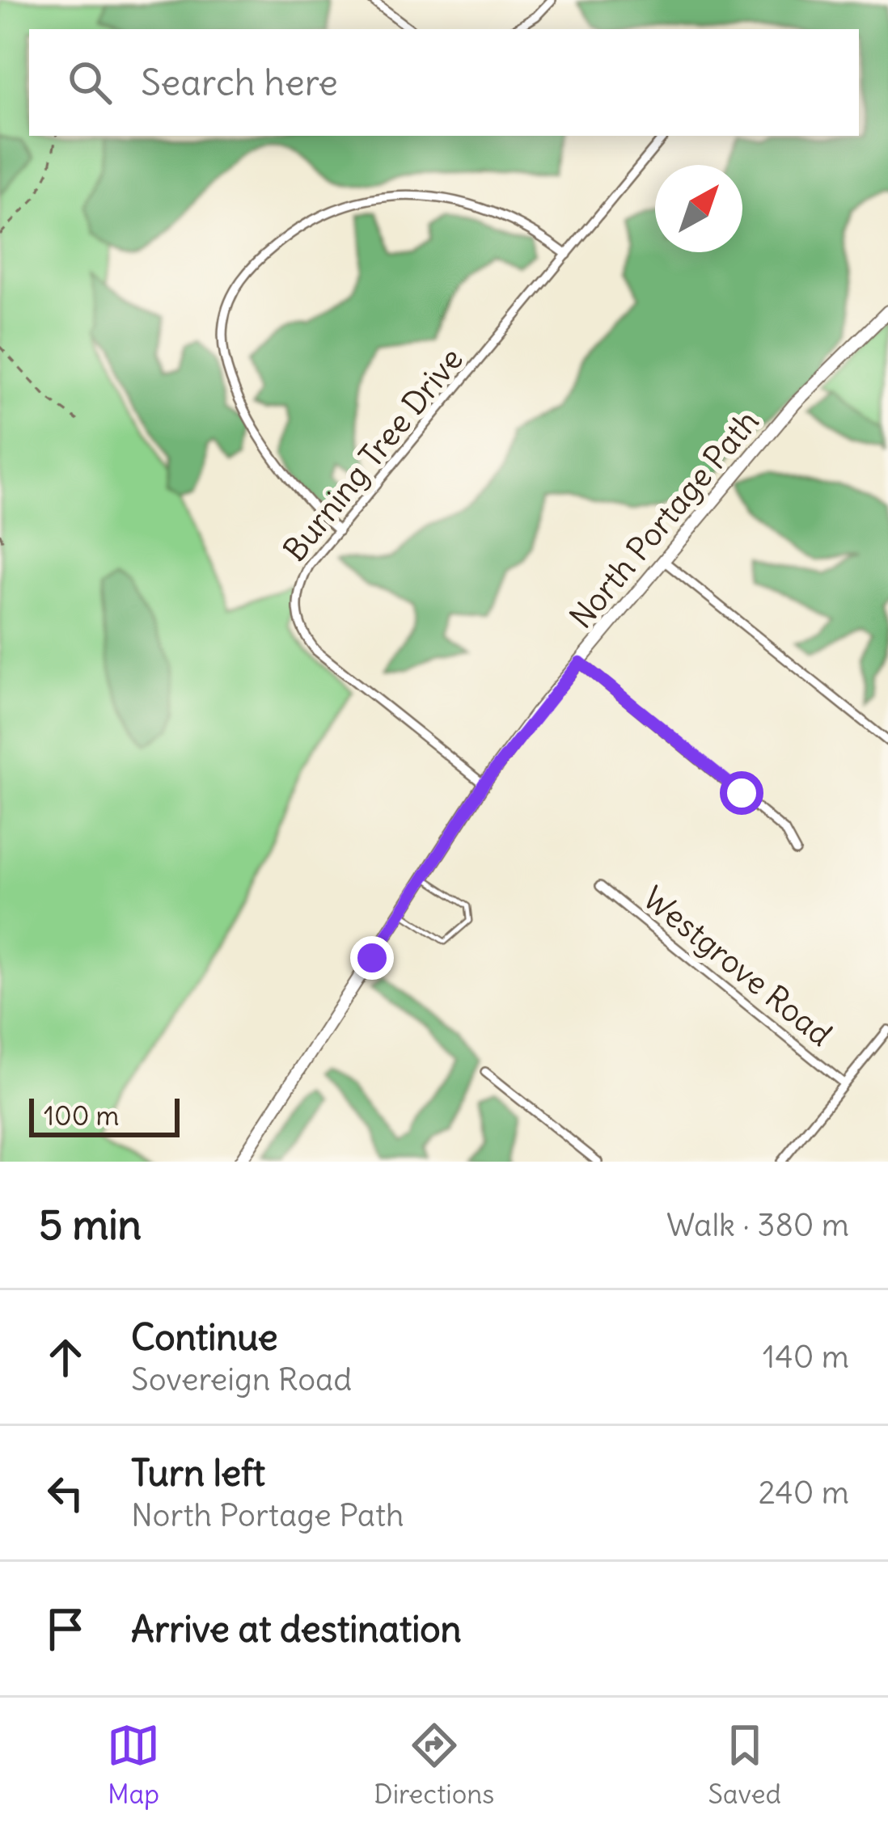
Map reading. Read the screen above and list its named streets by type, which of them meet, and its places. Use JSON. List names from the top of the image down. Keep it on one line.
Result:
{"streets":{"main road":["North Portage Path"],"street":["Burning Tree Drive","Westgrove Road"]},"crossings":[["Burning Tree Drive","North Portage Path"]],"scale_bar":"100 m","north":"top right","page":{"search":"Search here","scale":"100 m","heading":["5 min","Walk · 380 m"],"list":[["Continue","Sovereign Road","140 m"],["Turn left","North Portage Path","240 m"],"Arrive at destination"],"nav":["Map","Directions","Saved"]}}
